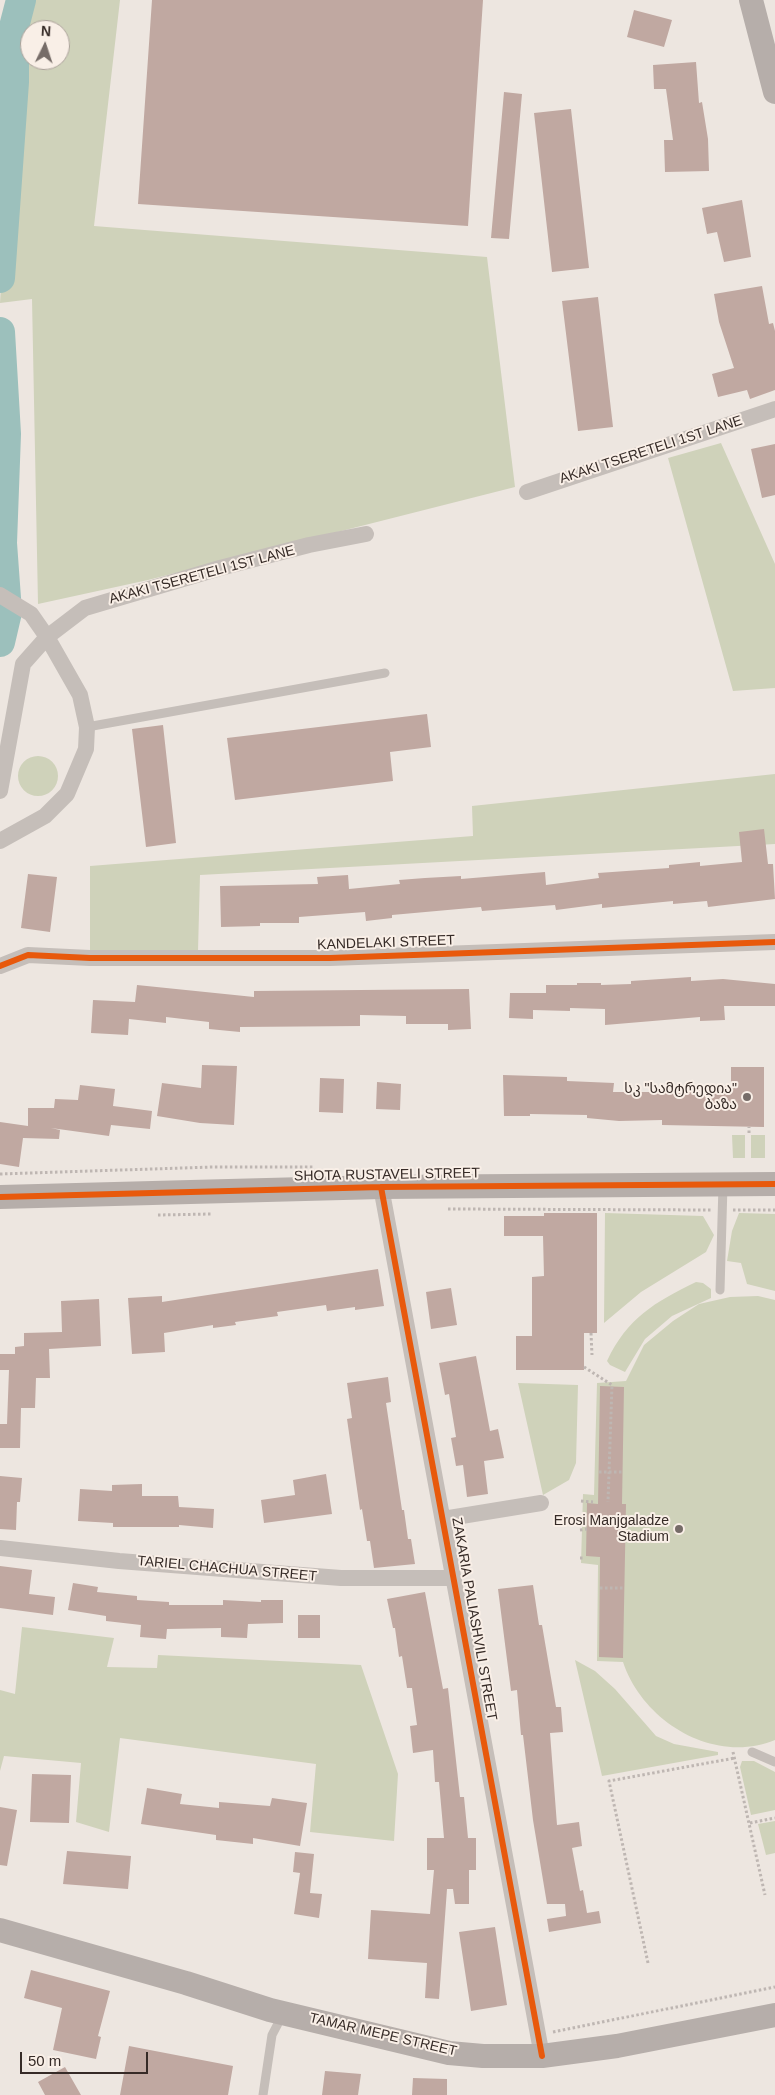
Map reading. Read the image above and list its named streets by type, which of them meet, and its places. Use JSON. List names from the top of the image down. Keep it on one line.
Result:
{"streets":{"street":["AKAKI TSERETELI 1ST LANE","KANDELAKI STREET","SHOTA RUSTAVELI STREET","TARIEL CHACHUA STREET","ZAKARIA PALIASHVILI STREET","TAMAR MEPE STREET"]},"crossings":[["SHOTA RUSTAVELI STREET","ZAKARIA PALIASHVILI STREET"],["TARIEL CHACHUA STREET","ZAKARIA PALIASHVILI STREET"],["ZAKARIA PALIASHVILI STREET","TAMAR MEPE STREET"]],"places":["სკ \"სამტრედია\" ბაზა","Erosi Manjgaladze Stadium"],"scale_bar":"50 m","north":"top"}
